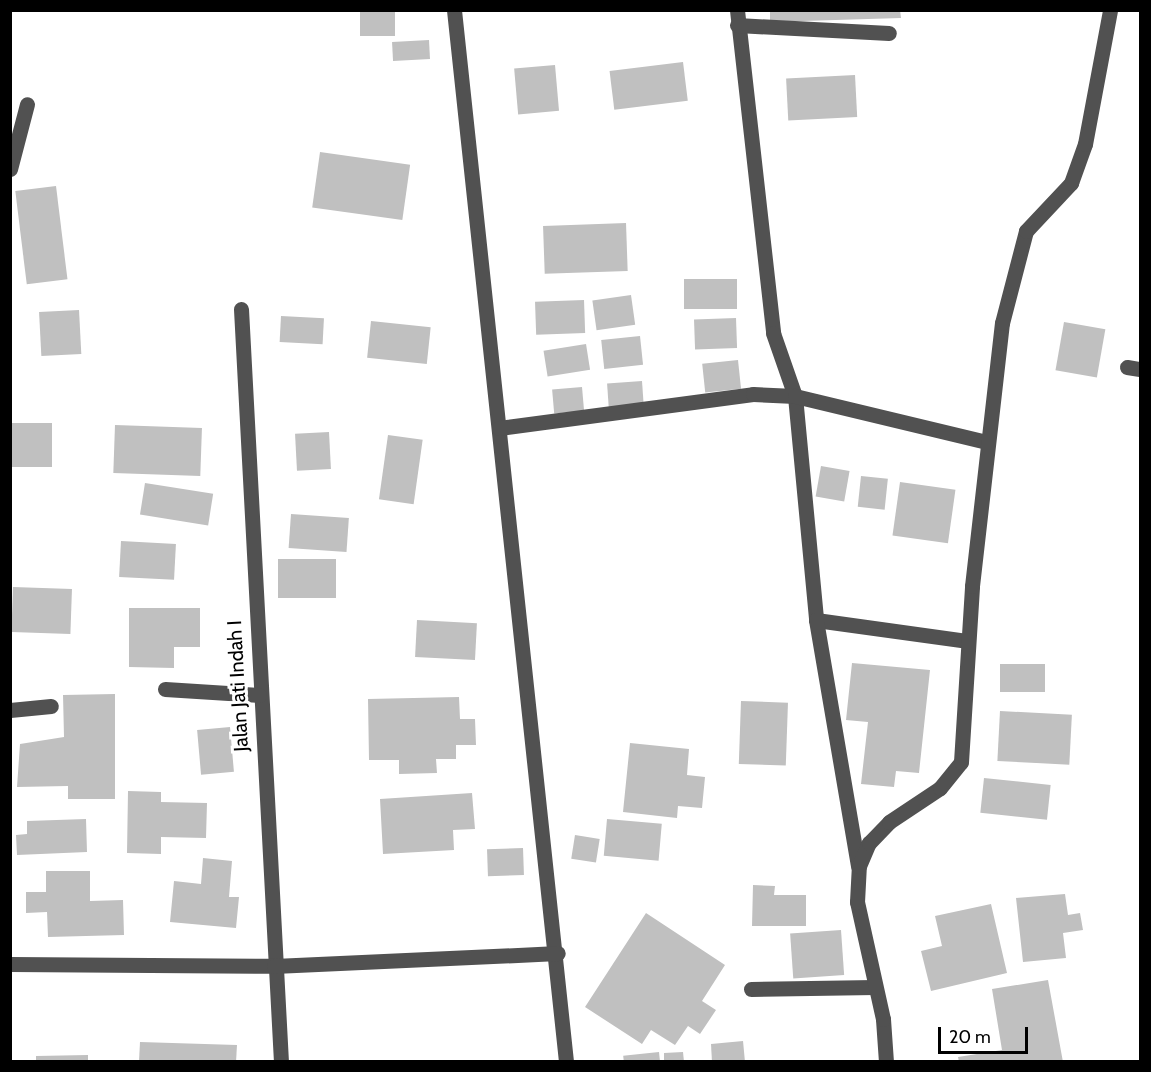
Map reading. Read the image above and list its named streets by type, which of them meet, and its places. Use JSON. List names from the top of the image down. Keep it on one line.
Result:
{"streets":{"street":["Jalan Jati Indah I"]},"scale_bar":"20 m"}
